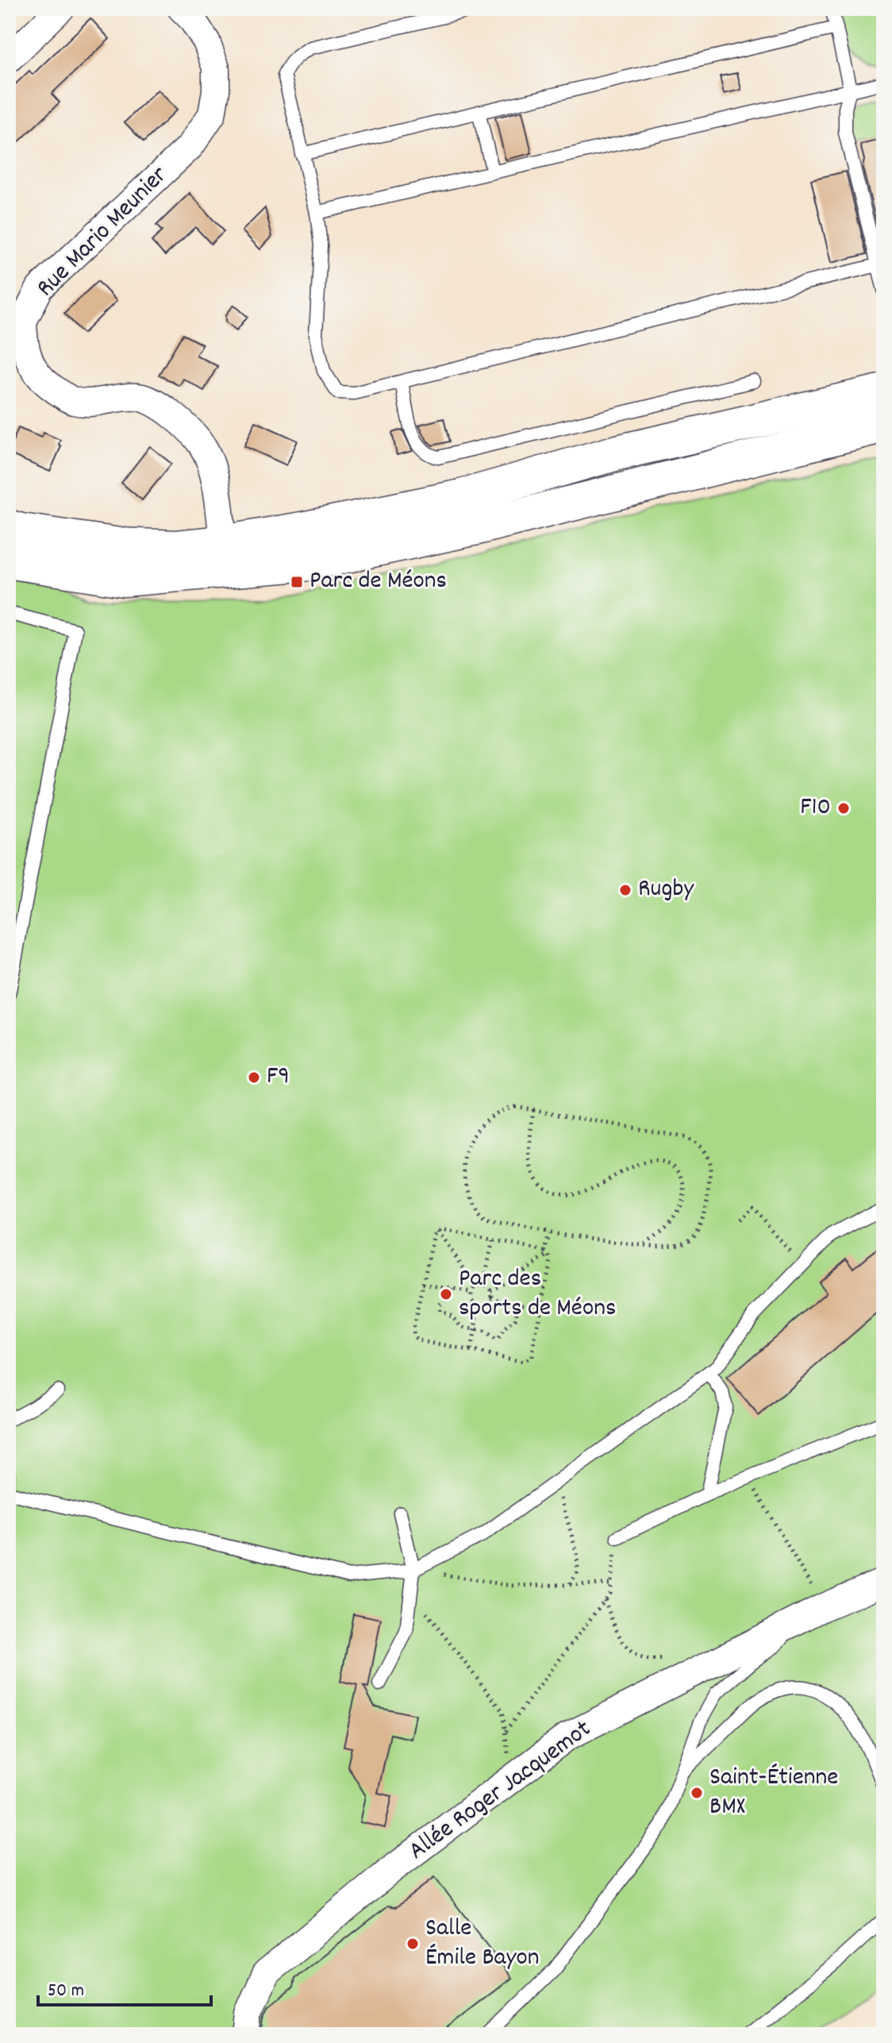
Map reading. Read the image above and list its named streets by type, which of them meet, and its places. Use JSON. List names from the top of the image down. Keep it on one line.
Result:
{"streets":{"street":["Rue Mario Meunier","Allée Roger Jacquemot"]},"places":{"transit":["Parc de Méons"],"other":["F10","Rugby","F9","Parc des sports de Méons","Saint-Étienne BMX","Salle Émile Bayon"]},"scale_bar":"50 m"}
